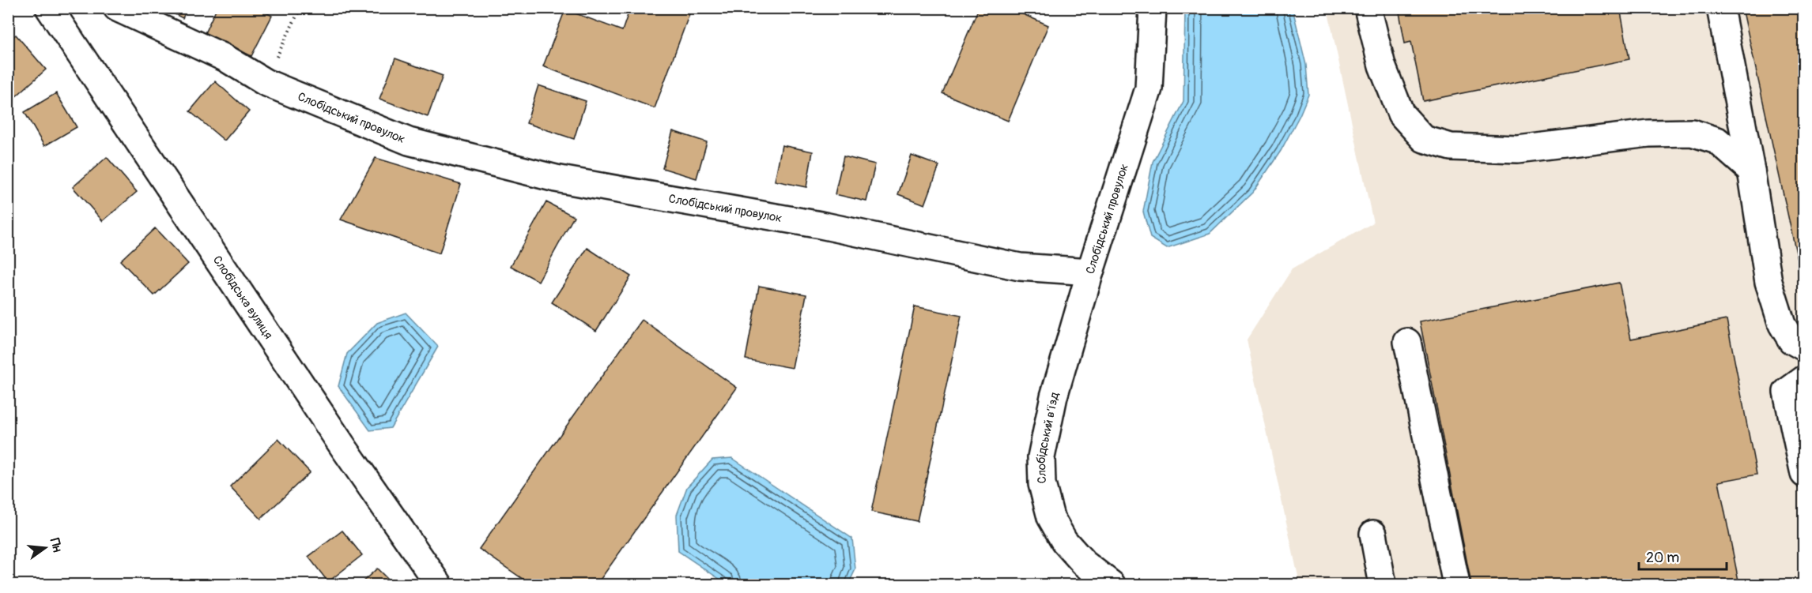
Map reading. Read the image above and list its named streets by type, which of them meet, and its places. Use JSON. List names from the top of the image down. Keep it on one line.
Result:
{"streets":{"street":["Слобідський провулок","Слобідська вулиця","Слобідський в’їзд"]},"crossings":[["Слобідський провулок","Слобідський в’їзд"]],"scale_bar":"20 m","north":"right"}
